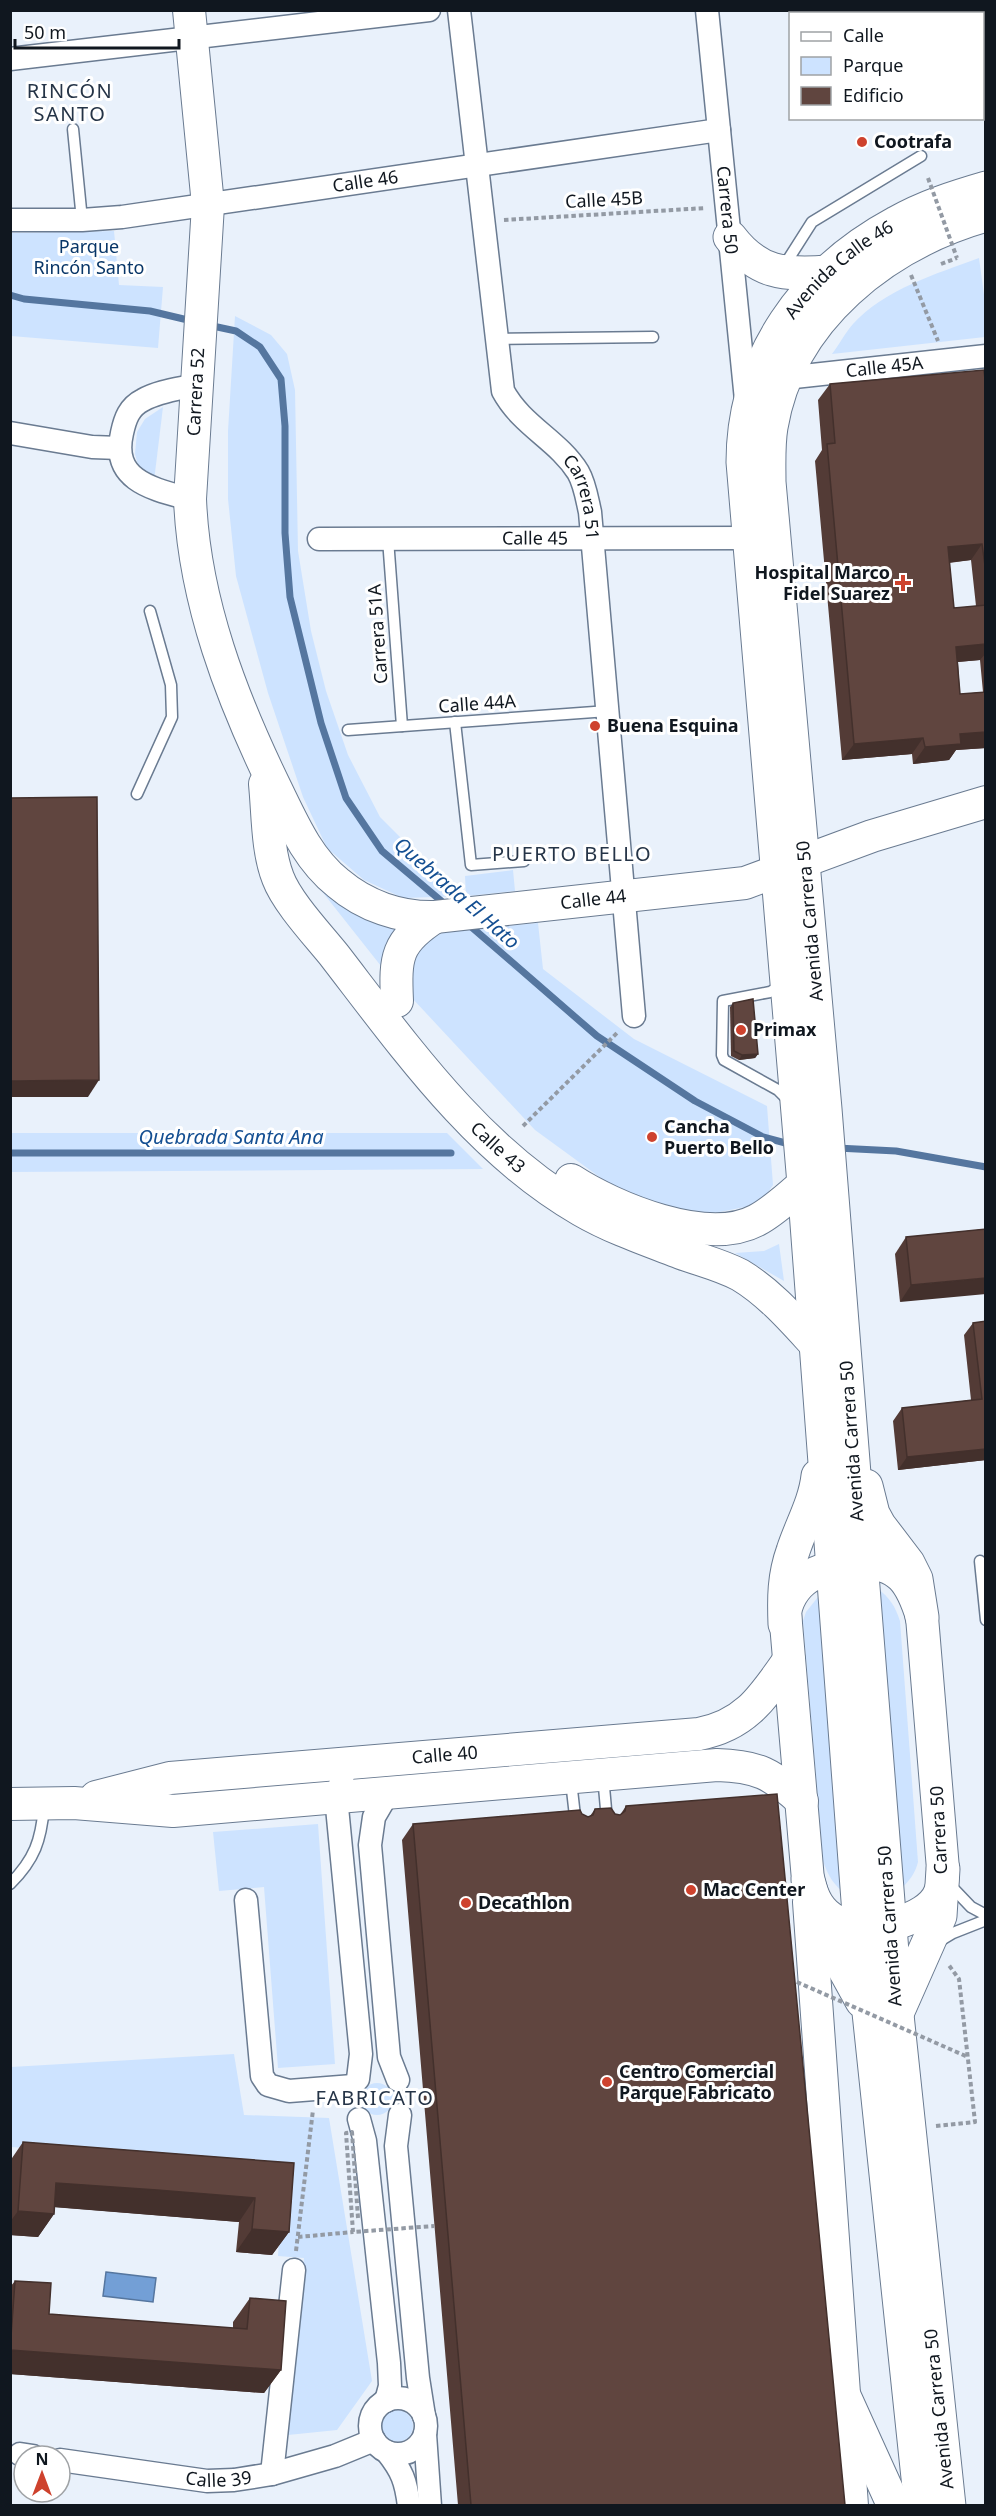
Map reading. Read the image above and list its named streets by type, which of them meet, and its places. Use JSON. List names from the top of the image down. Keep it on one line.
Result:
{"streets":{"main road":["Carrera 50","Avenida Calle 46","Carrera 52","Calle 44","Avenida Carrera 50","Calle 43","Calle 40"],"street":["Calle 46","Calle 45A","Carrera 51","Calle 45","Calle 39"],"lane":["Carrera 51A","Calle 44A"],"path":["Calle 45B"]},"crossings":[["Calle 46","Carrera 50"],["Calle 46","Carrera 52"],["Calle 46","Carrera 51"],["Calle 45B","Carrera 50"],["Calle 45B","Carrera 51"],["Carrera 50","Avenida Calle 46"],["Carrera 50","Avenida Carrera 50"],["Avenida Calle 46","Calle 45A"],["Avenida Calle 46","Avenida Carrera 50"],["Calle 45A","Avenida Carrera 50"],["Carrera 52","Calle 44"],["Carrera 52","Calle 43"],["Carrera 51","Calle 45"],["Carrera 51","Calle 44A"],["Carrera 51","Calle 44"],["Calle 45","Carrera 51A"],["Calle 45","Avenida Carrera 50"],["Carrera 51A","Calle 44A"],["Calle 44","Avenida Carrera 50"],["Calle 44","Calle 43"],["Avenida Carrera 50","Calle 43"]],"districts":["RINCÓN SANTO","PUERTO BELLO","FABRICATO"],"water":["Quebrada El Hato","Quebrada Santa Ana"],"parks":["Parque Rincón Santo"],"places":{"other":["Cootrafa","Buena Esquina","Primax","Cancha Puerto Bello","Mac Center","Decathlon","Centro Comercial Parque Fabricato"],"health":["Hospital Marco Fidel Suarez"]},"legend":["Calle","Parque","Edificio"],"scale_bar":"50 m","north":"top"}
